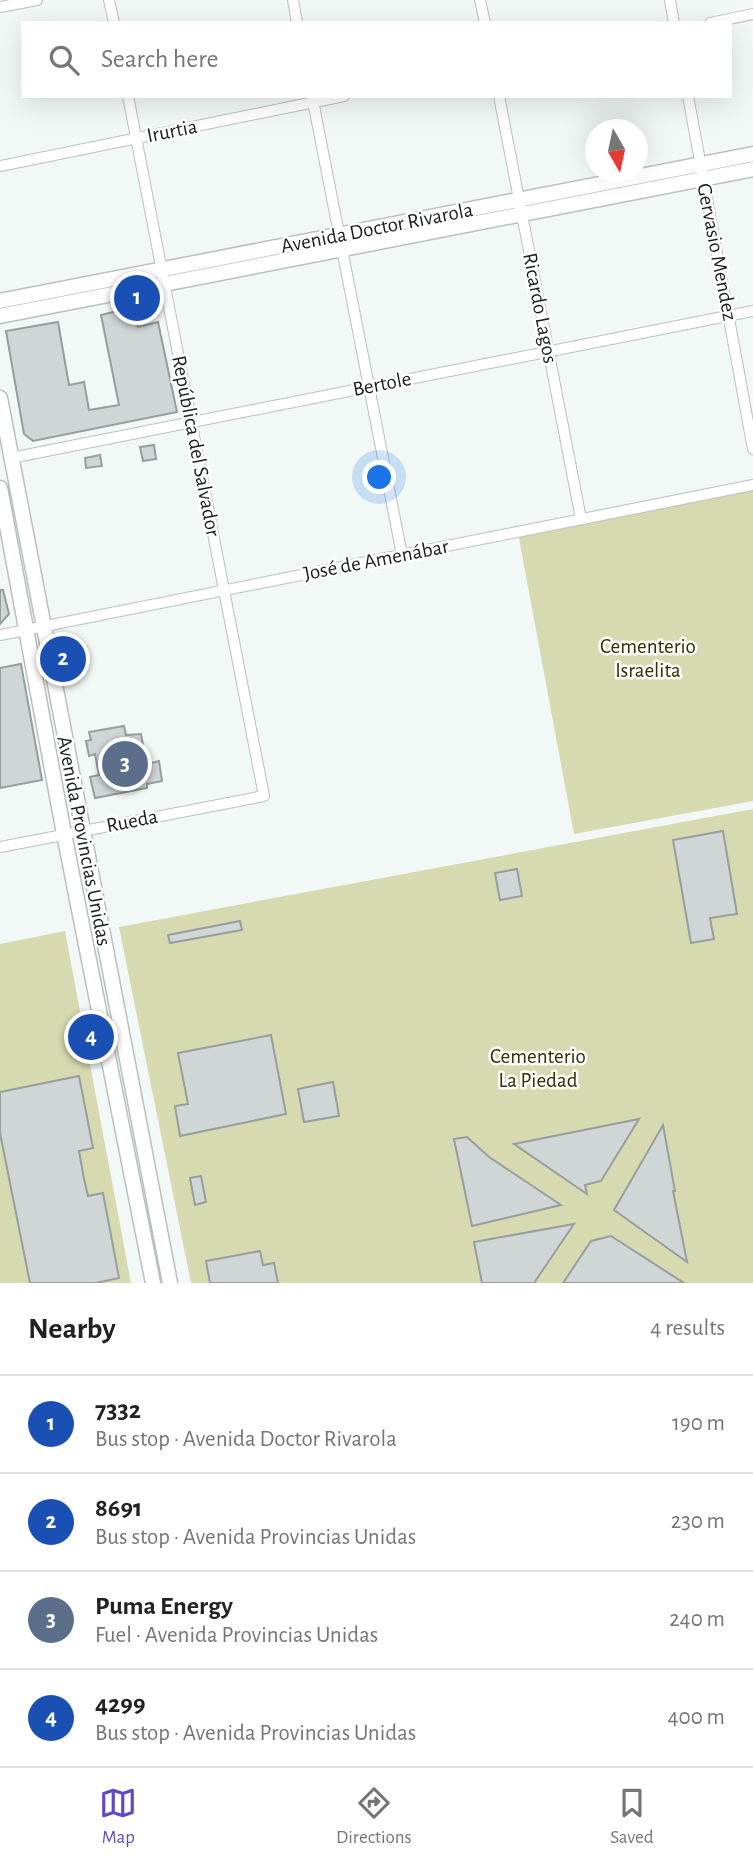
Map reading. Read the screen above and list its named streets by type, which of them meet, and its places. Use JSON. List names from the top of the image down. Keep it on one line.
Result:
{"streets":{"main road":["Avenida Doctor Rivarola","Avenida Provincias Unidas"],"street":["Irurtia","Gervasio Mendez","Ricardo Lagos","Bertole","República del Salvador","José de Amenábar","Rueda"]},"crossings":[["Irurtia","República del Salvador"],["Avenida Doctor Rivarola","Gervasio Mendez"],["Avenida Doctor Rivarola","Ricardo Lagos"],["Avenida Doctor Rivarola","República del Salvador"],["Gervasio Mendez","Bertole"],["Ricardo Lagos","Bertole"],["Ricardo Lagos","José de Amenábar"],["Bertole","República del Salvador"],["Bertole","Avenida Provincias Unidas"],["República del Salvador","José de Amenábar"],["República del Salvador","Rueda"],["José de Amenábar","Avenida Provincias Unidas"],["Rueda","Avenida Provincias Unidas"]],"parks":["Cementerio Israelita","Cementerio La Piedad"],"north":"bottom","page":{"search":"Search here","pins":["1","2","3","4"],"heading":["Nearby","4 results"],"list":[{"mark":"1","name":"7332","note":"Bus stop · Avenida Doctor Rivarola","value":"190 m"},{"mark":"2","name":"8691","note":"Bus stop · Avenida Provincias Unidas","value":"230 m"},{"mark":"3","name":"Puma Energy","note":"Fuel · Avenida Provincias Unidas","value":"240 m"},{"mark":"4","name":"4299","note":"Bus stop · Avenida Provincias Unidas","value":"400 m"}],"nav":["Map","Directions","Saved"]}}
